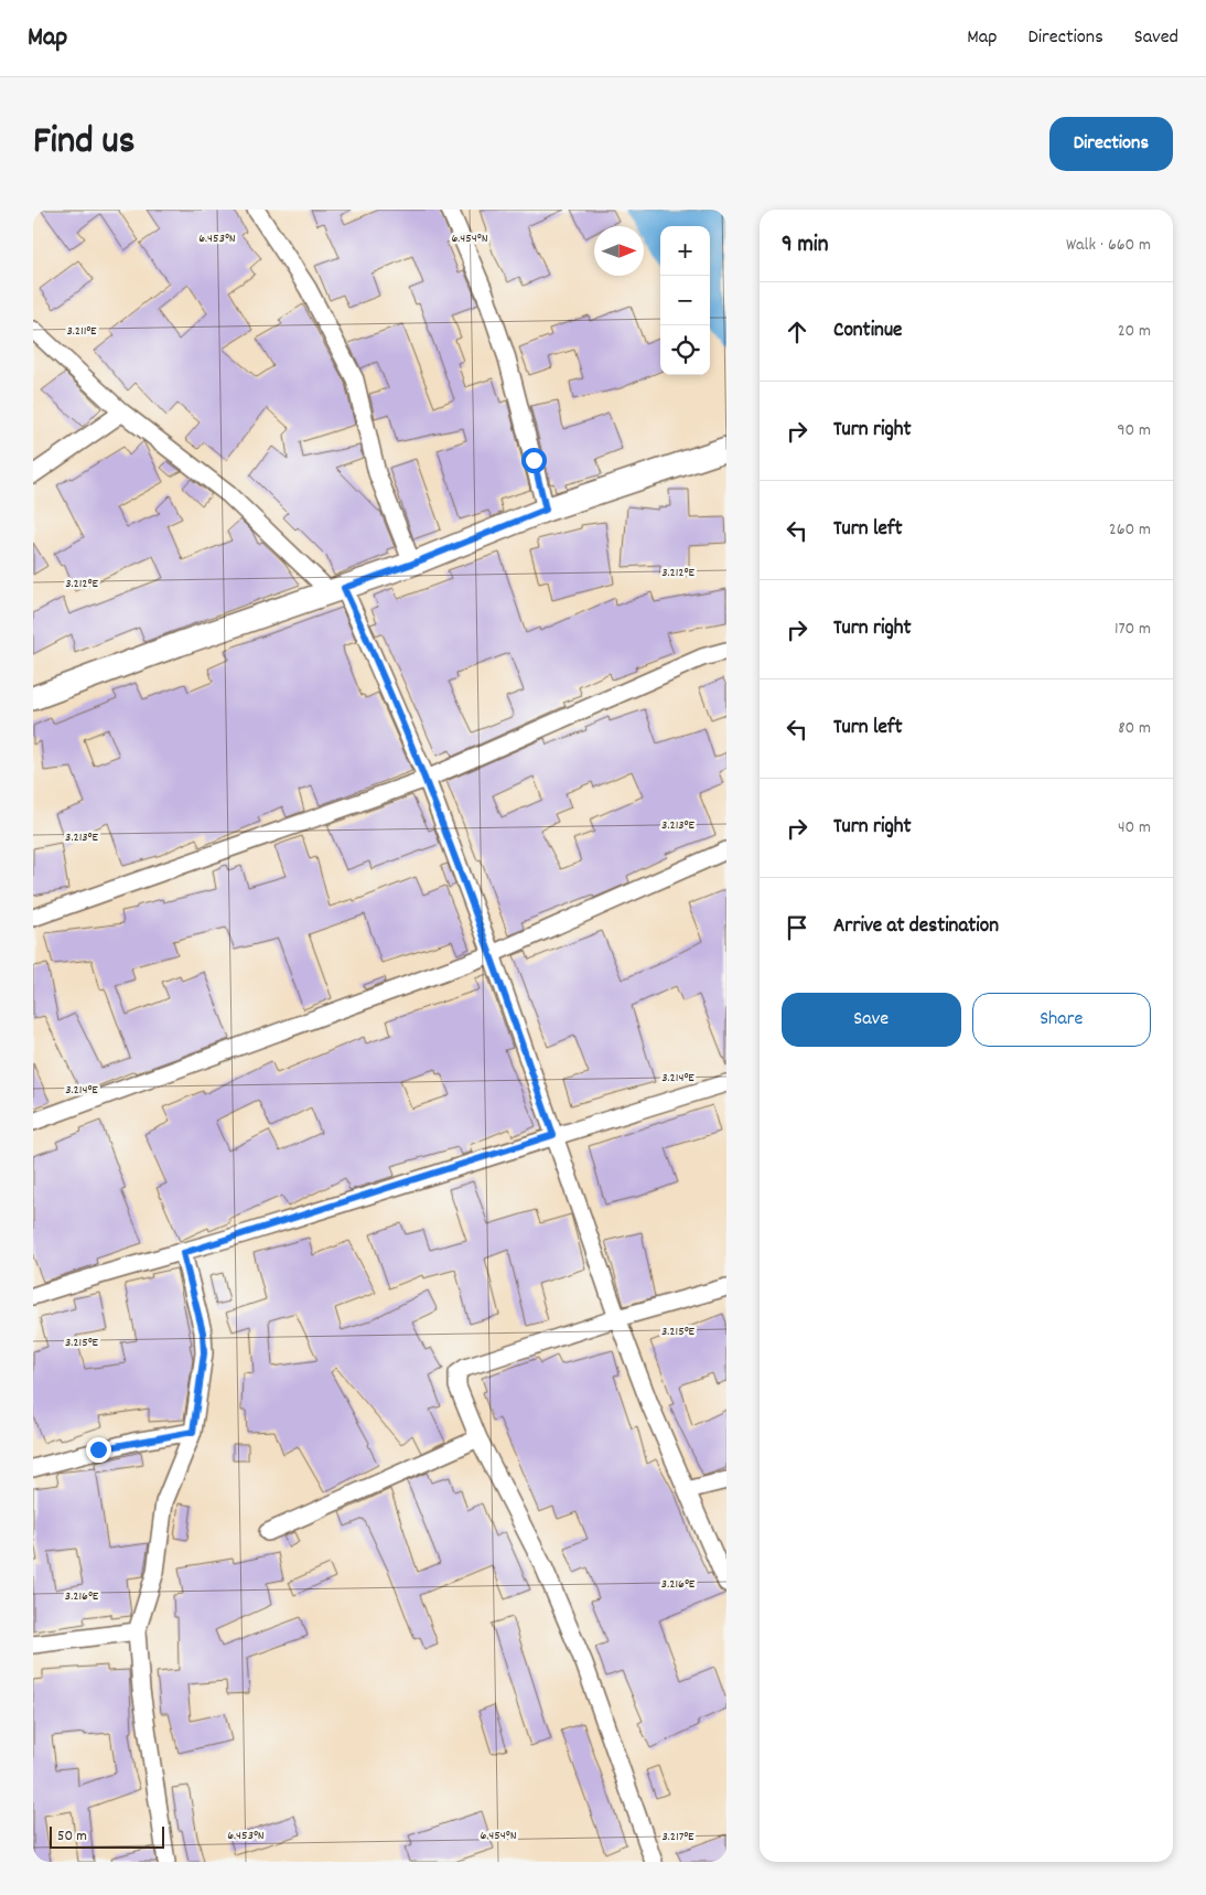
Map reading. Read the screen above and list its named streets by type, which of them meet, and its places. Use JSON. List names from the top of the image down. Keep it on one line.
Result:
{"scale_bar":"50 m","north":"right","page":{"header":"Map","nav":["Map","Directions","Saved"],"title":"Find us","buttons":["Directions",["Save","Share"]],"heading":["9 min","Walk · 660 m"],"map_buttons":["+","−"],"list":[["Continue","20 m"],["Turn right","90 m"],["Turn left","260 m"],["Turn right","170 m"],["Turn left","80 m"],["Turn right","40 m"],"Arrive at destination"],"scale":"50 m"},"coordinates":["6.453°N","6.454°N","3.211°E","3.212°E","3.213°E","3.214°E","3.215°E","3.216°E","3.217°E"]}
